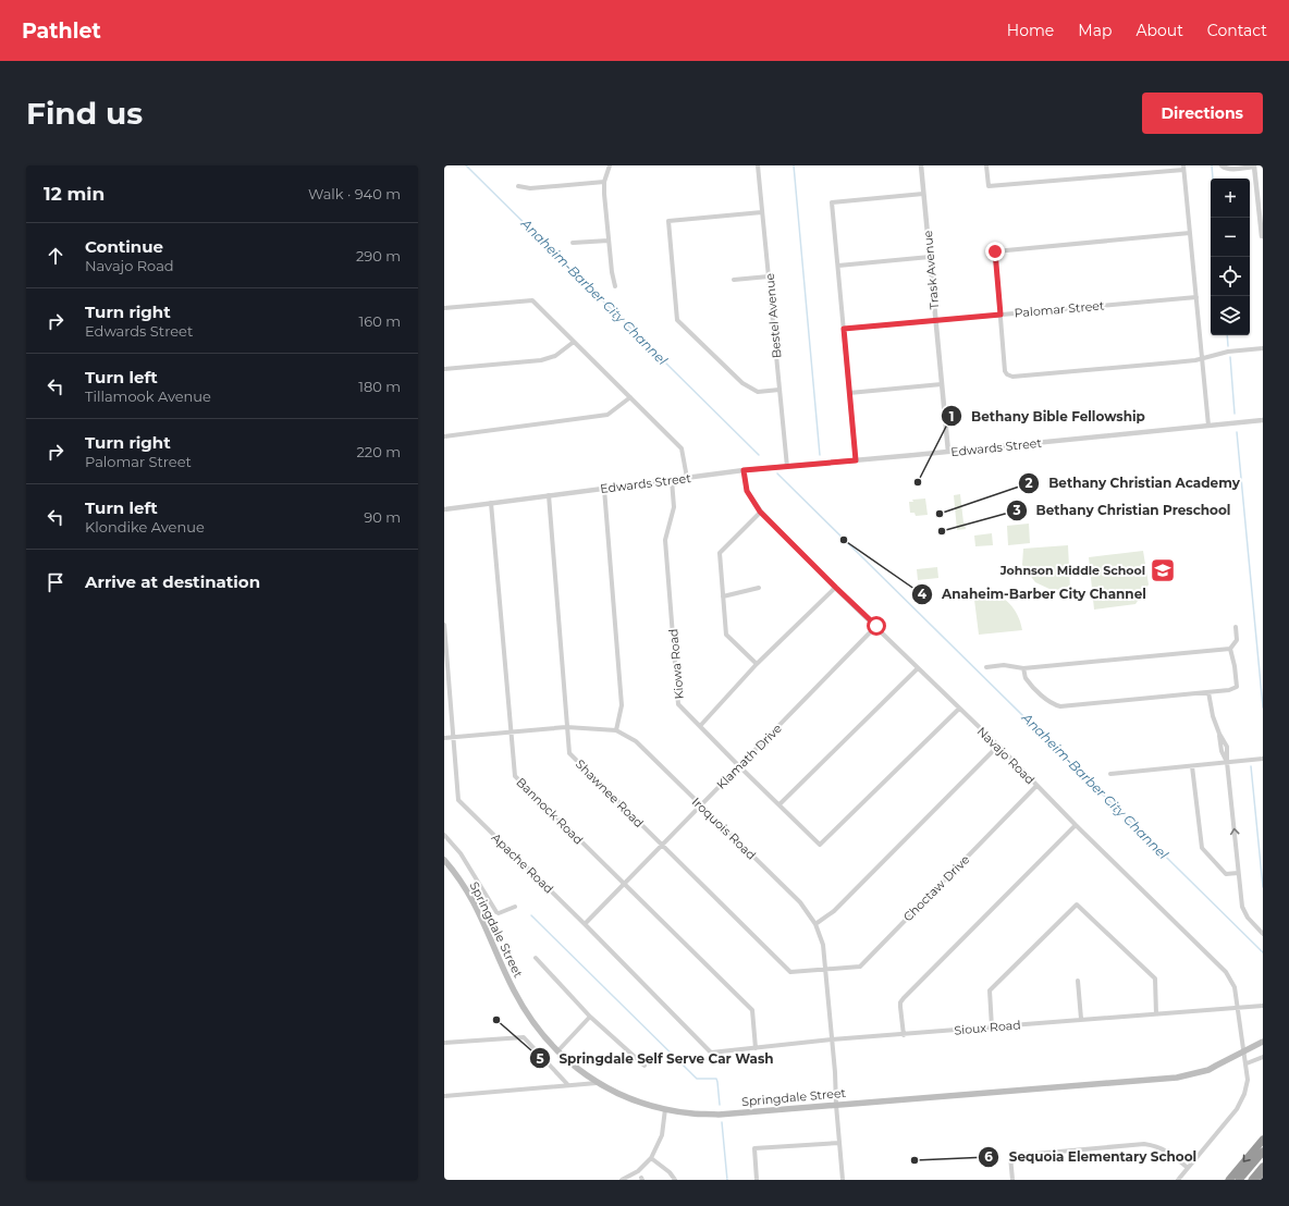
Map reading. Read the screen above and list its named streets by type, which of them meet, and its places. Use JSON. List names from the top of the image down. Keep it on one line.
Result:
{"streets":{"main road":["Springdale Street"],"street":["Trask Avenue","Palomar Street","Bestel Avenue","Edwards Street","Kiowa Road","Navajo Road","Klamath Drive","Shawnee Road","Bannock Road","Iroquois Road","Apache Road","Choctaw Drive","Sioux Road"]},"crossings":[["Trask Avenue","Palomar Street"],["Trask Avenue","Edwards Street"],["Bestel Avenue","Edwards Street"],["Edwards Street","Kiowa Road"],["Edwards Street","Navajo Road"],["Edwards Street","Shawnee Road"],["Edwards Street","Bannock Road"],["Kiowa Road","Navajo Road"],["Kiowa Road","Klamath Drive"],["Navajo Road","Klamath Drive"],["Navajo Road","Choctaw Drive"],["Navajo Road","Springdale Street"],["Navajo Road","Sioux Road"],["Klamath Drive","Shawnee Road"],["Klamath Drive","Bannock Road"],["Klamath Drive","Iroquois Road"],["Klamath Drive","Apache Road"],["Shawnee Road","Iroquois Road"],["Shawnee Road","Choctaw Drive"],["Bannock Road","Sioux Road"],["Iroquois Road","Choctaw Drive"],["Iroquois Road","Springdale Street"],["Iroquois Road","Sioux Road"],["Apache Road","Sioux Road"]],"water":["Anaheim-Barber City Channel"],"places":{"other":["Bethany Bible Fellowship","Bethany Christian Academy","Bethany Christian Preschool","Anaheim-Barber City Channel","Springdale Self Serve Car Wash","Sequoia Elementary School"],"school or university":["Johnson Middle School"]},"page":{"header":"Pathlet","nav":["Home","Map","About","Contact"],"buttons":"Directions","title":"Find us","heading":["12 min","Walk · 940 m"],"map_buttons":["+","−"],"list":[["Continue","Navajo Road","290 m"],["Turn right","Edwards Street","160 m"],["Turn left","Tillamook Avenue","180 m"],["Turn right","Palomar Street","220 m"],["Turn left","Klondike Avenue","90 m"],"Arrive at destination"]}}
